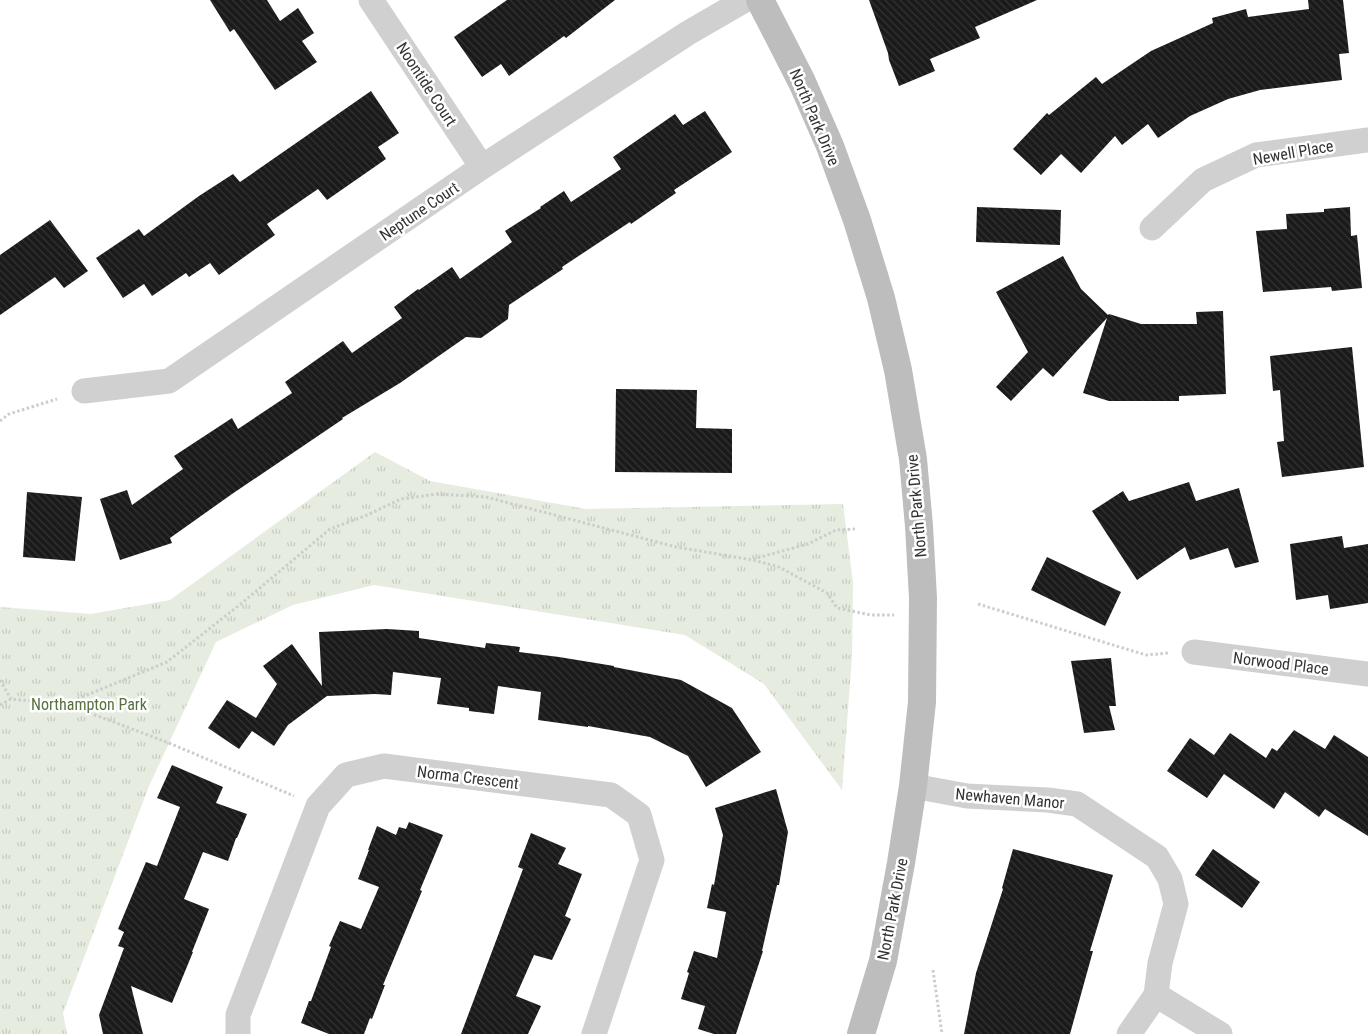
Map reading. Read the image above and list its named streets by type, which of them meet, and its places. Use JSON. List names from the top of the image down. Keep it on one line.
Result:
{"streets":{"main road":["North Park Drive"],"street":["Noontide Court","Newell Place","Neptune Court","Norwood Place","Norma Crescent","Newhaven Manor"]},"crossings":[["Noontide Court","Neptune Court"],["North Park Drive","Newhaven Manor"]],"parks":["Northampton Park"]}
